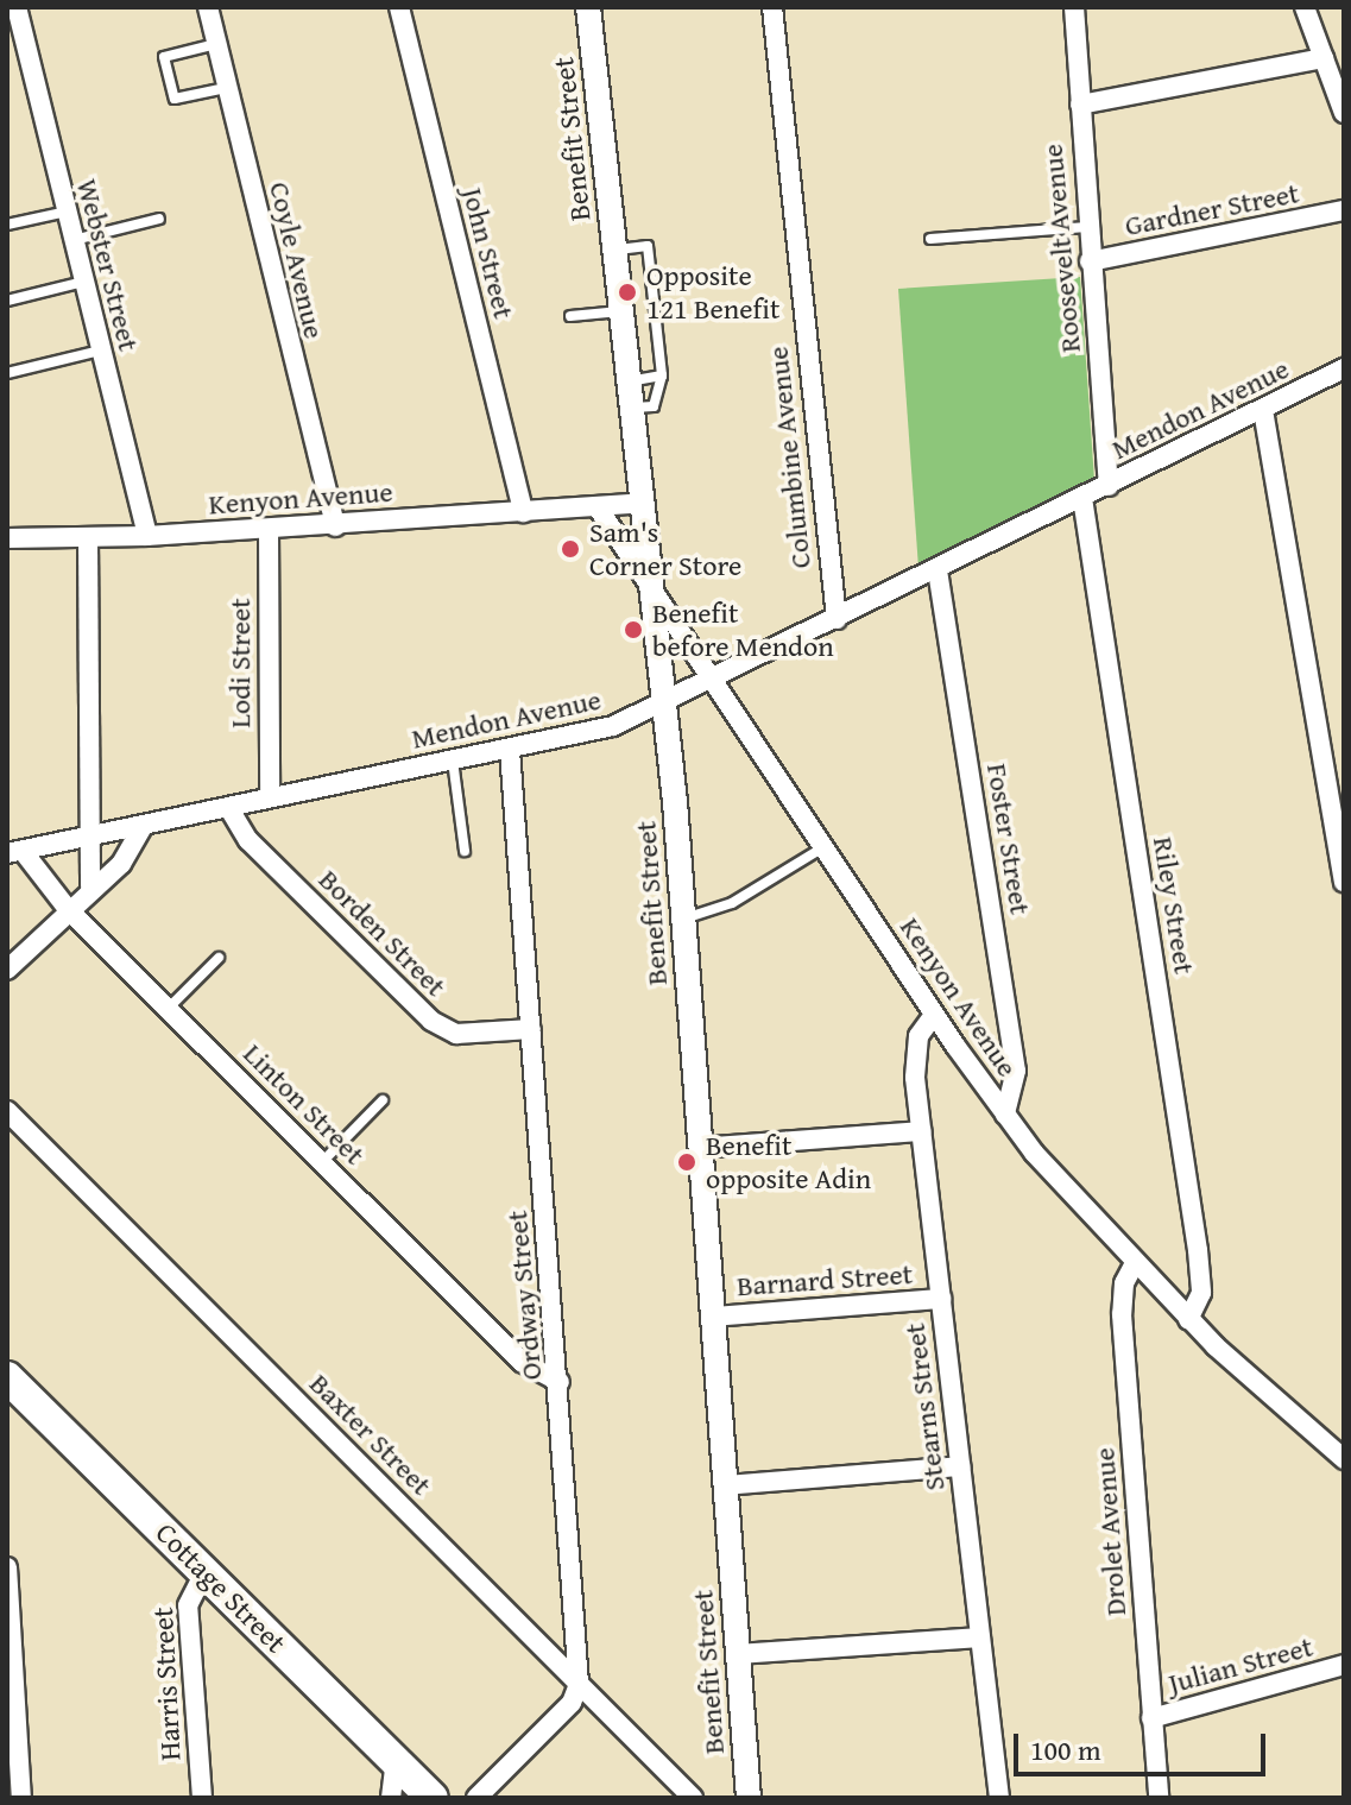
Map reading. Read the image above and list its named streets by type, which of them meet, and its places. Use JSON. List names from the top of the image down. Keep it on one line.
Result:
{"streets":{"main road":["Cottage Street"],"street":["Benefit Street","Gardner Street","Roosevelt Avenue","John Street","Coyle Avenue","Webster Street","Mendon Avenue","Columbine Avenue","Kenyon Avenue","Lodi Street","Foster Street","Riley Street","Borden Street","Linton Street","Barnard Street","Ordway Street","Stearns Street","Baxter Street","Drolet Avenue","Julian Street","Harris Street"]},"crossings":[["Benefit Street","Mendon Avenue"],["Benefit Street","Kenyon Avenue"],["Benefit Street","Barnard Street"],["Gardner Street","Roosevelt Avenue"],["Roosevelt Avenue","Mendon Avenue"],["John Street","Kenyon Avenue"],["Coyle Avenue","Kenyon Avenue"],["Webster Street","Kenyon Avenue"],["Mendon Avenue","Columbine Avenue"],["Mendon Avenue","Kenyon Avenue"],["Mendon Avenue","Lodi Street"],["Mendon Avenue","Foster Street"],["Mendon Avenue","Riley Street"],["Mendon Avenue","Borden Street"],["Mendon Avenue","Linton Street"],["Mendon Avenue","Ordway Street"],["Kenyon Avenue","Lodi Street"],["Kenyon Avenue","Foster Street"],["Kenyon Avenue","Riley Street"],["Kenyon Avenue","Stearns Street"],["Kenyon Avenue","Drolet Avenue"],["Borden Street","Ordway Street"],["Linton Street","Ordway Street"],["Barnard Street","Stearns Street"],["Ordway Street","Baxter Street"],["Drolet Avenue","Julian Street"],["Cottage Street","Harris Street"]],"places":["Opposite 121 Benefit","Sam's Corner Store","Benefit before Mendon","Benefit opposite Adin"],"scale_bar":"100 m"}
